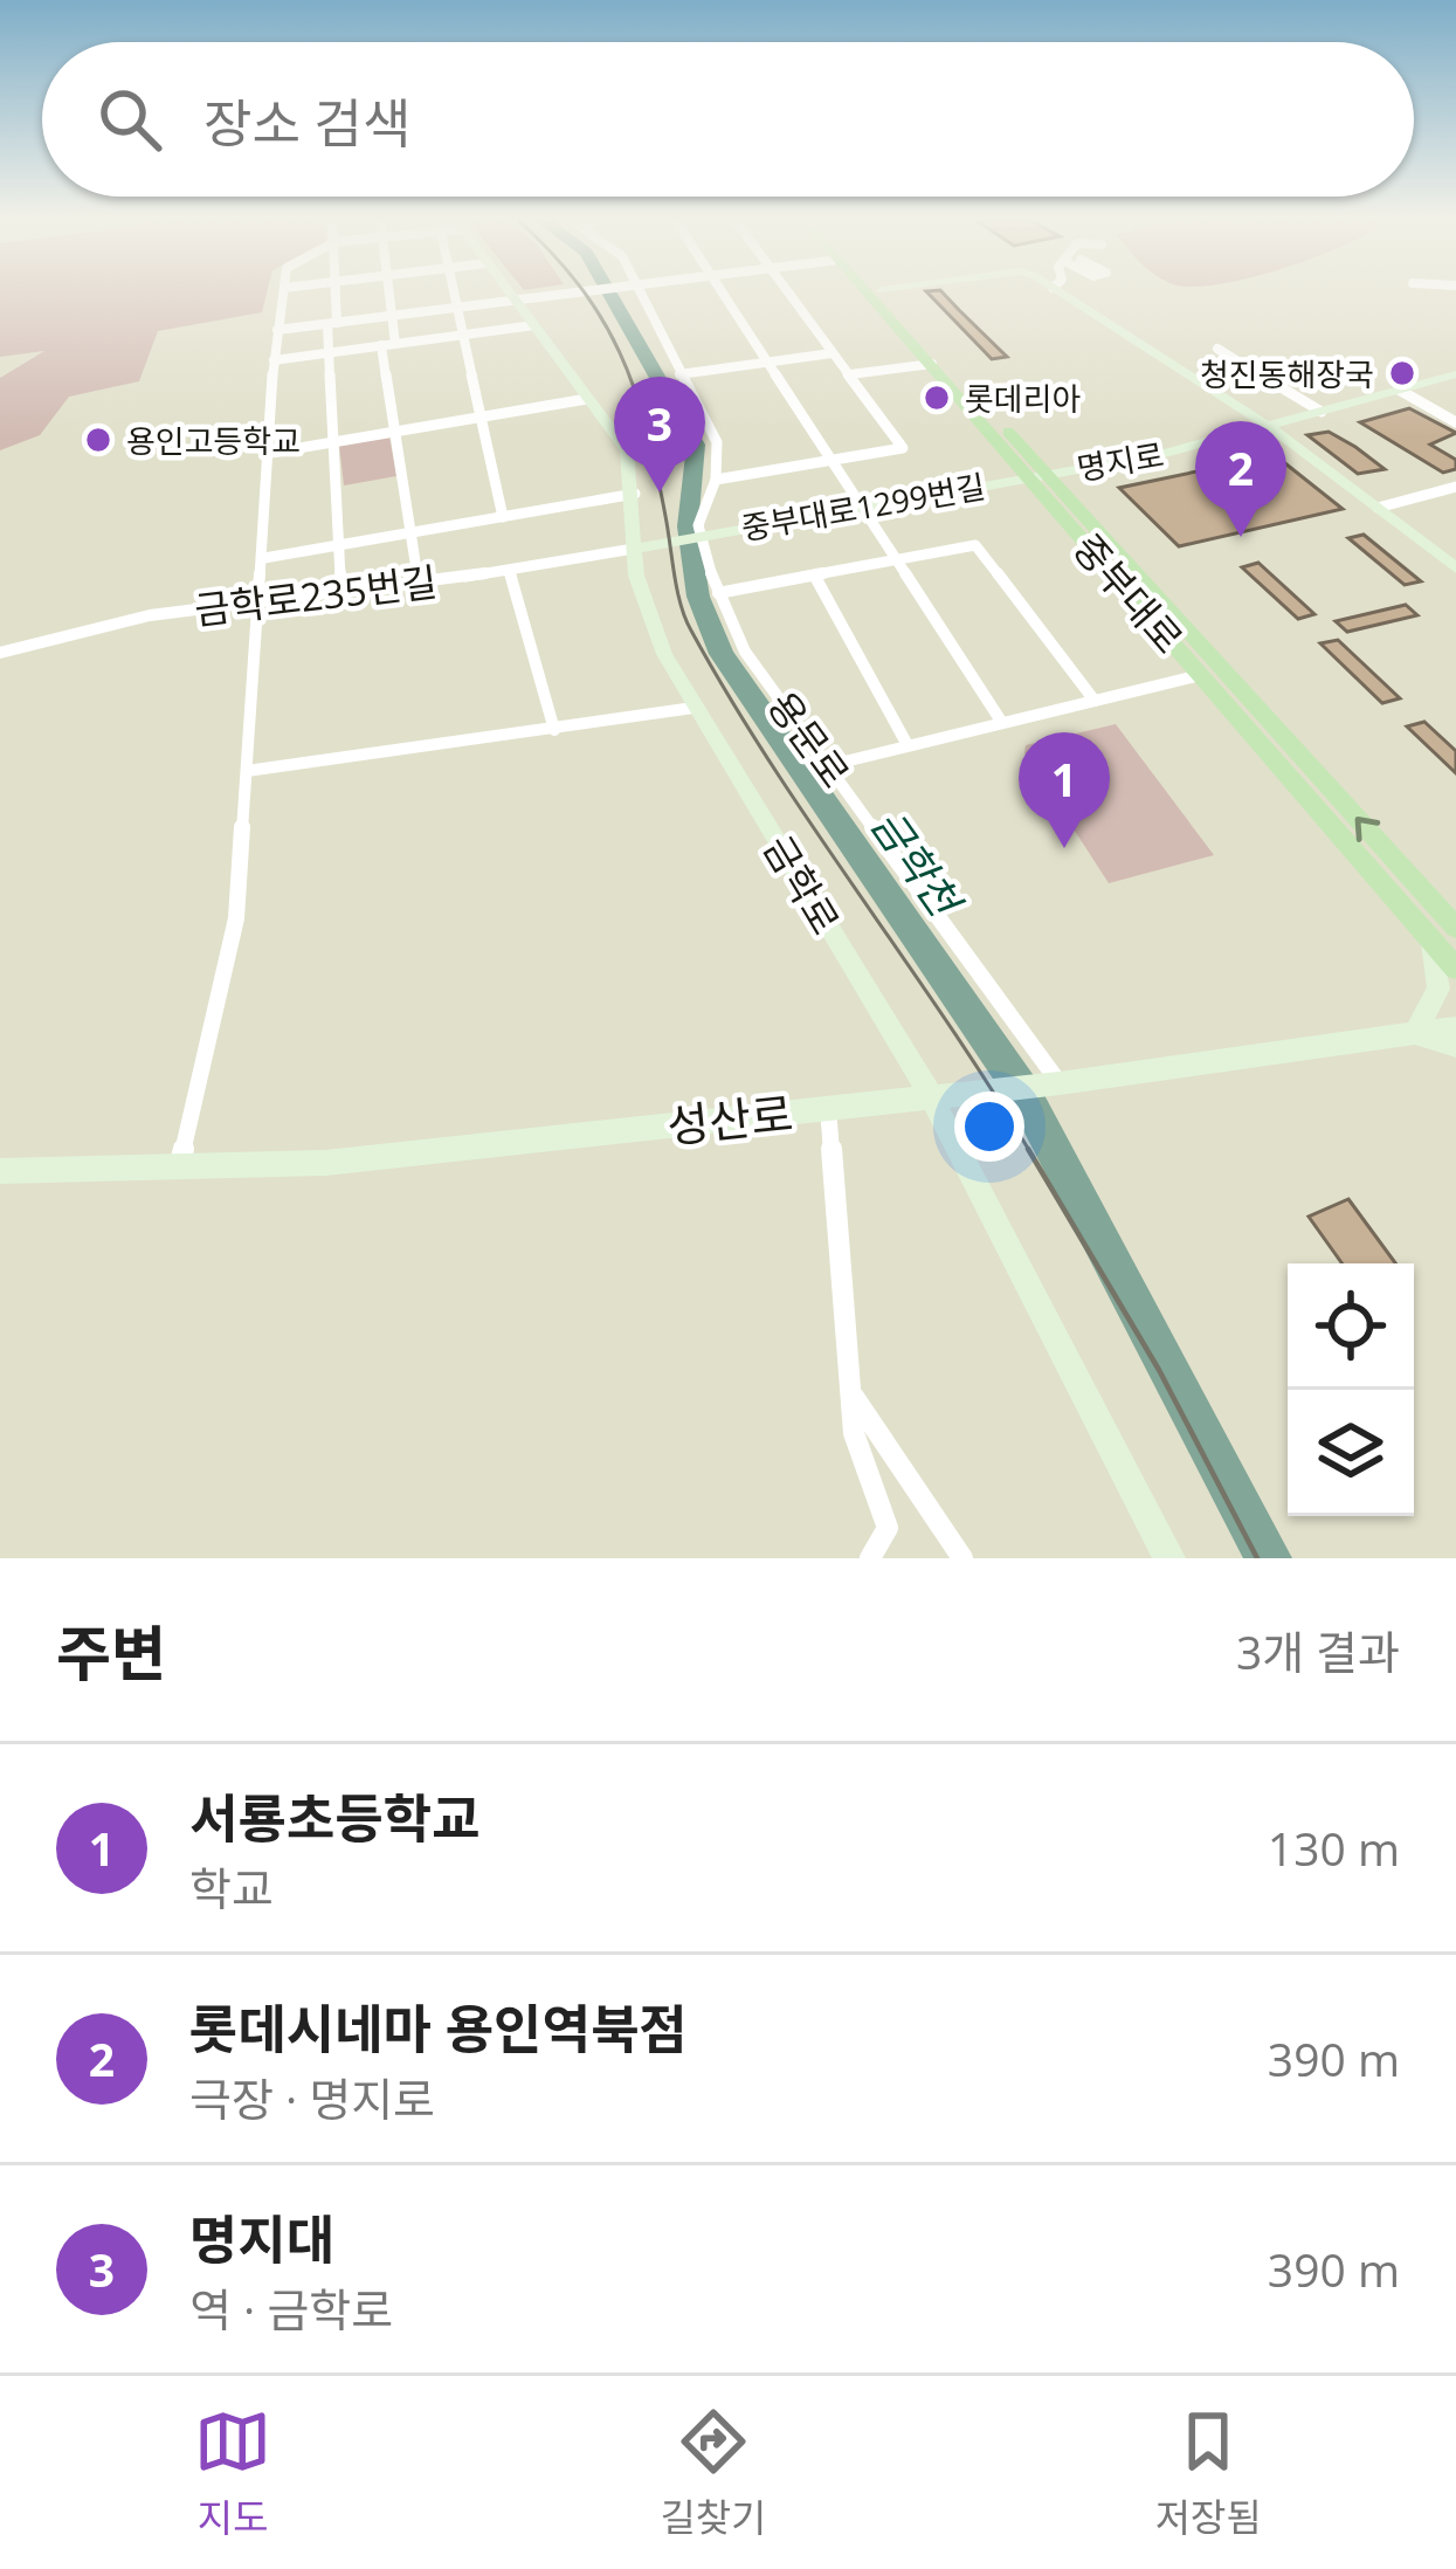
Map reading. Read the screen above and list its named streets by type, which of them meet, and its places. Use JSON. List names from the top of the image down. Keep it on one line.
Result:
{"streets":{"main road":["명지로","중부대로1299번길","중부대로","금학로","성산로"],"street":["금학로235번길","용문로"]},"crossings":[["명지로","중부대로1299번길"],["명지로","중부대로"],["중부대로1299번길","중부대로"],["중부대로1299번길","금학로235번길"],["중부대로1299번길","용문로"],["중부대로1299번길","금학로"],["금학로235번길","금학로"],["용문로","성산로"],["금학로","성산로"]],"water":["금학천"],"places":["청진동해장국","롯데리아","용인고등학교"],"page":{"search":"장소 검색","pins":["3","2","1"],"heading":["주변","3개 결과"],"list":[{"mark":"1","name":"서룡초등학교","note":"학교","value":"130 m"},{"mark":"2","name":"롯데시네마 용인역북점","note":"극장 · 명지로","value":"390 m"},{"mark":"3","name":"명지대","note":"역 · 금학로","value":"390 m"}],"nav":["지도","길찾기","저장됨"]}}
